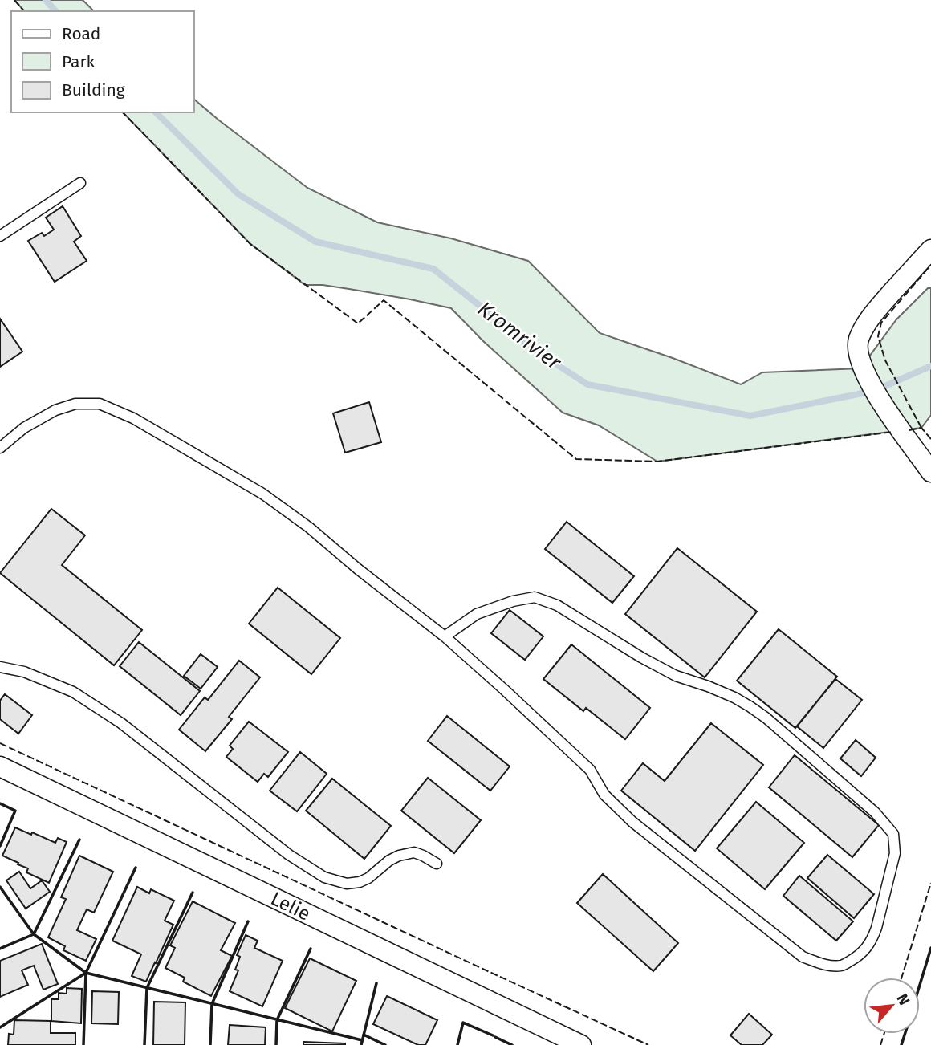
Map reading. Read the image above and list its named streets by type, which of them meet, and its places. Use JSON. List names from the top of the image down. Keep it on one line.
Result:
{"streets":{"street":["Lelie"]},"water":["Kromrivier"],"legend":["Road","Park","Building"],"north":"top right"}
